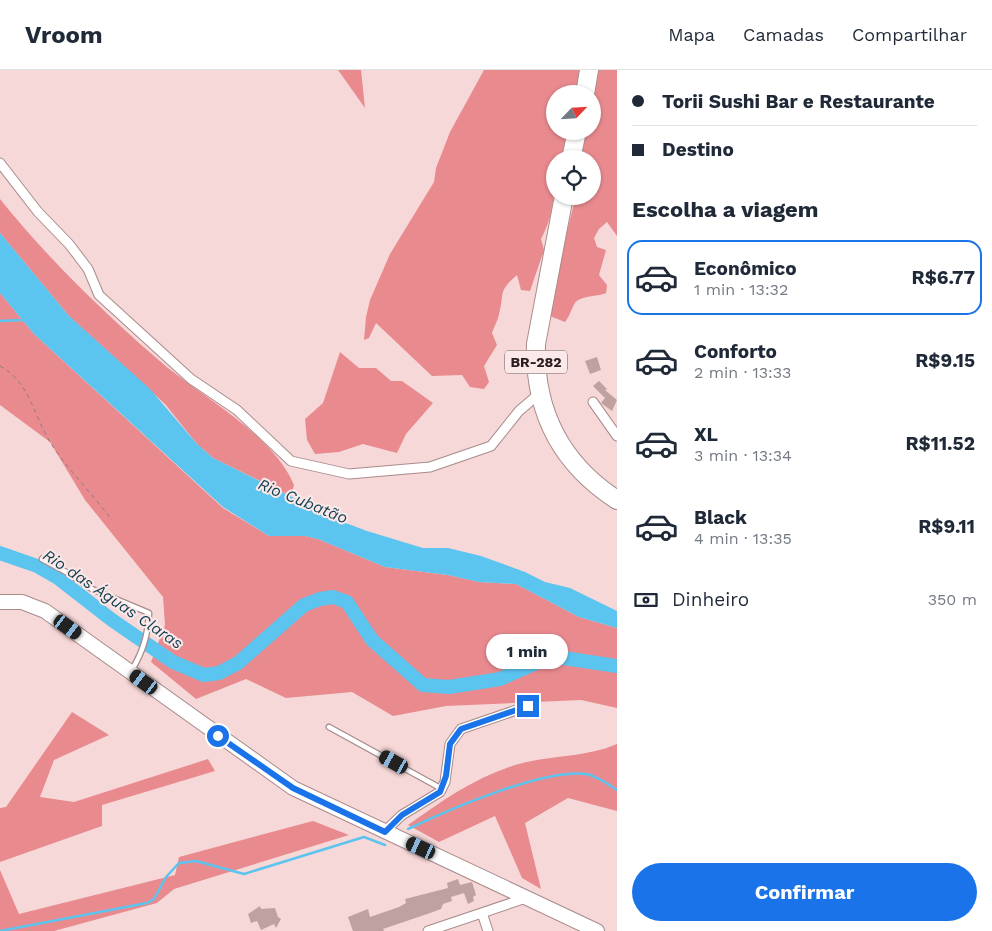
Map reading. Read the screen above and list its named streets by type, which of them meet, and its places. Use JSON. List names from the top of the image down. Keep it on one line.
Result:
{"streets":{"highway":["BR-282"]},"water":["Rio Cubatão","Rio das Águas Claras"],"north":"top right","page":{"header":"Vroom","nav":["Mapa","Camadas","Compartilhar"],"banner":["Torii Sushi Bar e Restaurante","Destino"],"heading":"Escolha a viagem","list":[{"name":"Econômico","note":"1 min · 13:32","value":"R$6.77"},{"name":"Conforto","note":"2 min · 13:33","value":"R$9.15"},{"name":"XL","note":"3 min · 13:34","value":"R$11.52"},{"name":"Black","note":"4 min · 13:35","value":"R$9.11"}],"pay":["Dinheiro","350 m"],"bubble":"1 min","buttons":"Confirmar"}}
